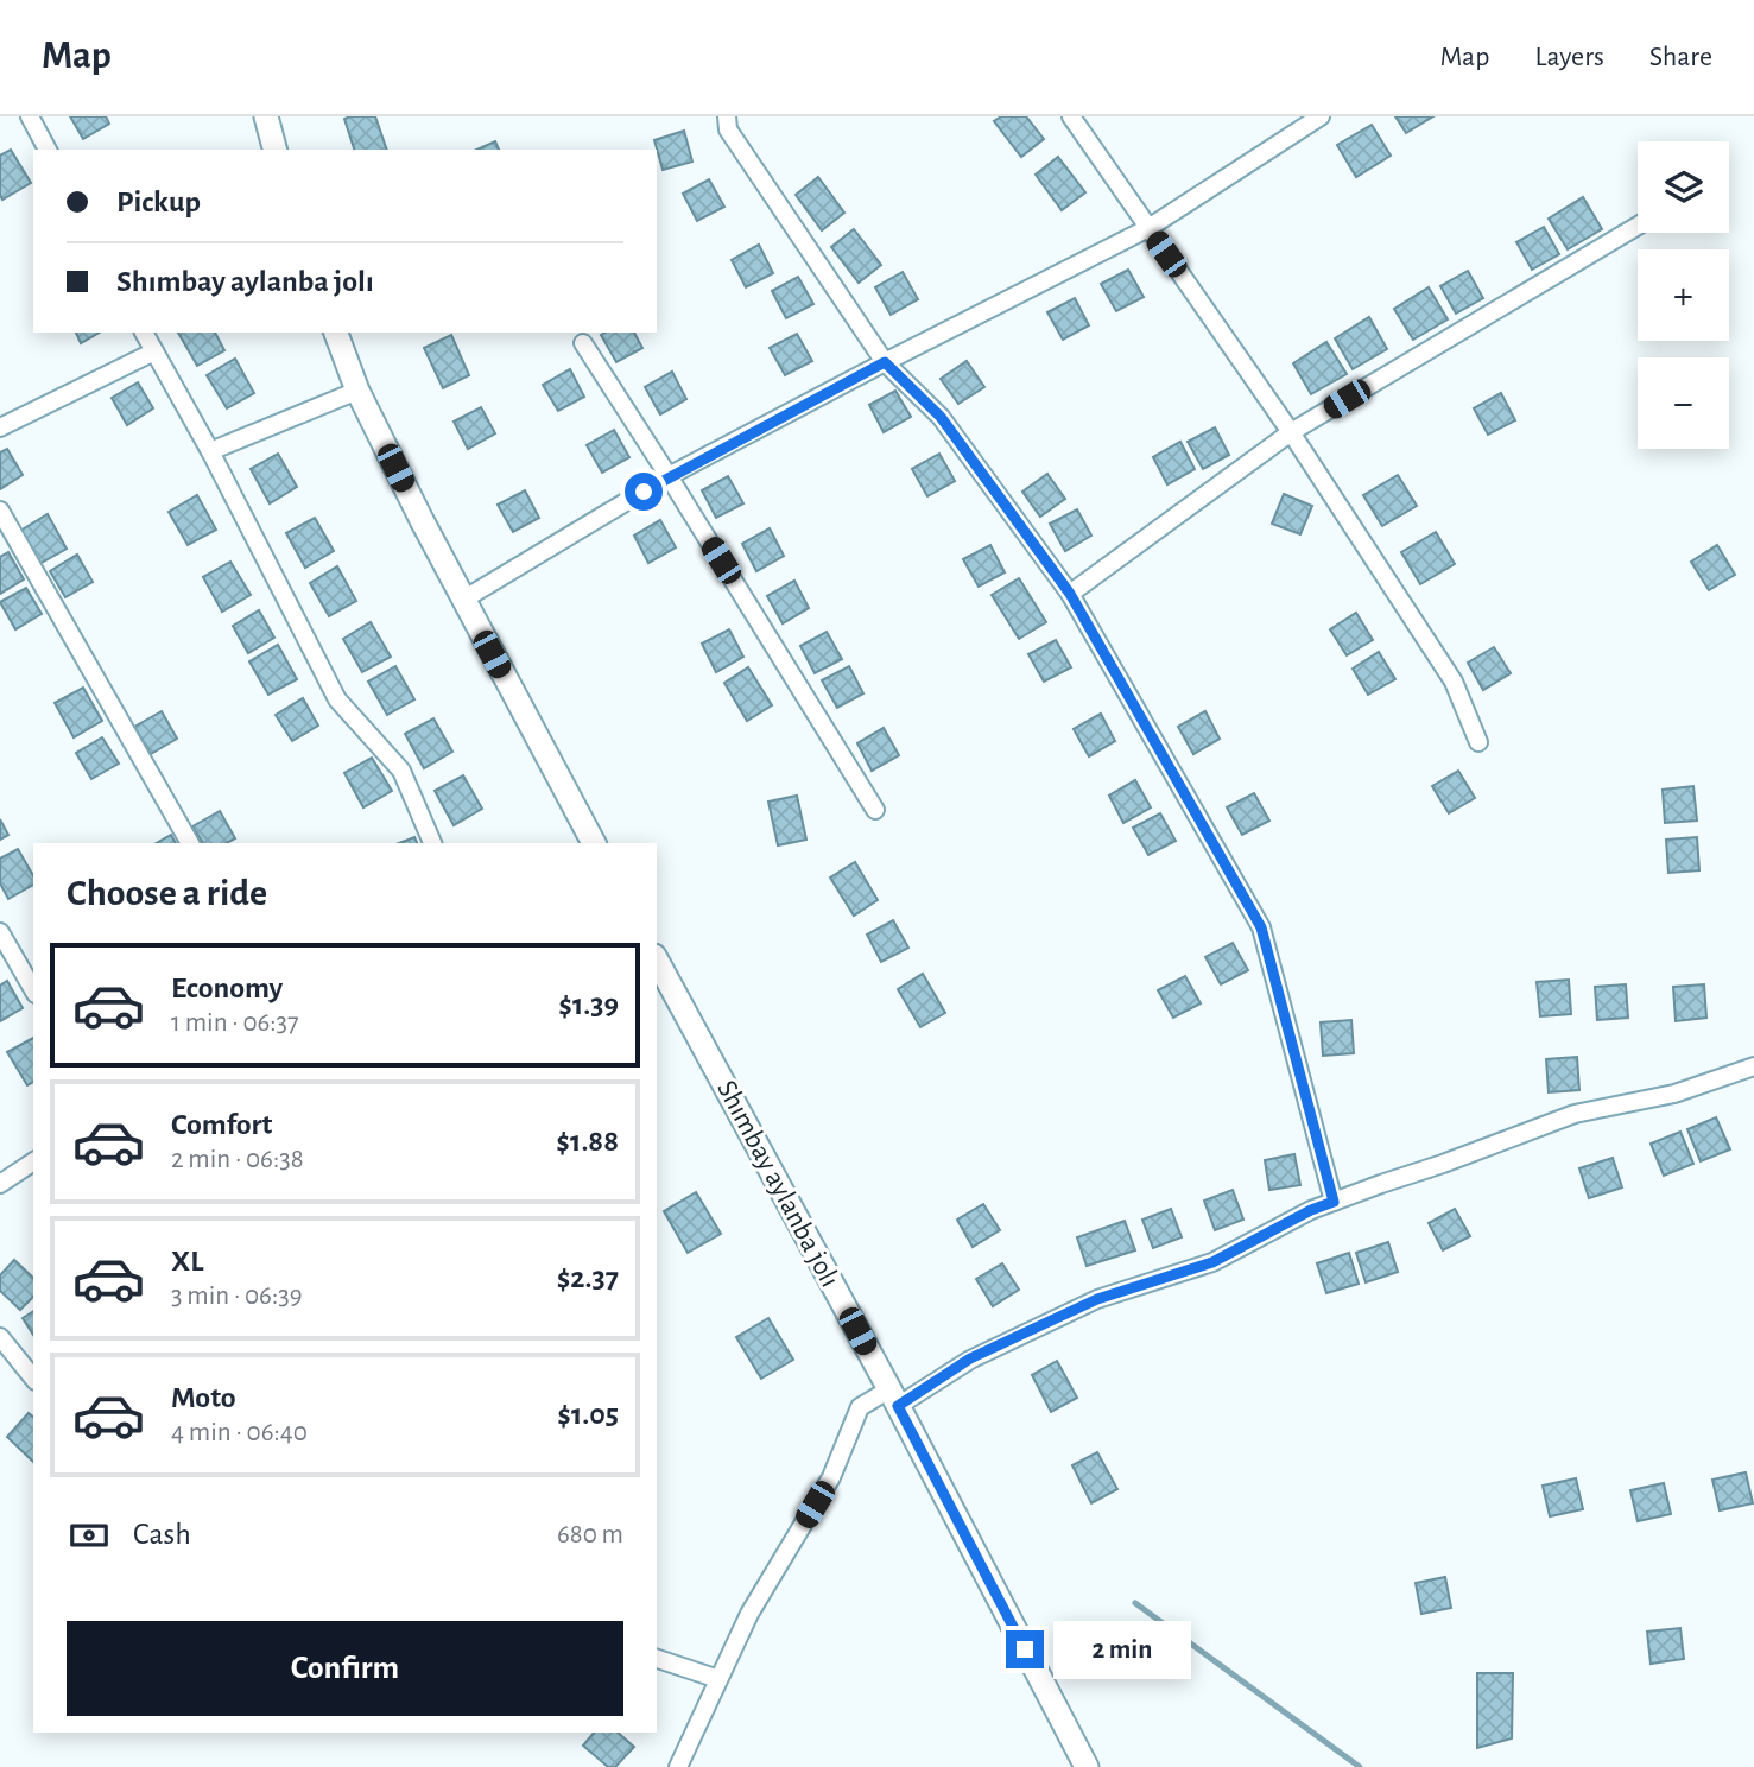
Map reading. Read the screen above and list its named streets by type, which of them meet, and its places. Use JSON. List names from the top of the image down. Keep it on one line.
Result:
{"streets":{"main road":["Shımbay aylanba jolı"]},"page":{"header":"Map","nav":["Map","Layers","Share"],"map_buttons":["+","−"],"banner":["Pickup","Shımbay aylanba jolı"],"heading":"Choose a ride","list":[{"name":"Economy","note":"1 min · 06:37","value":"$1.39"},{"name":"Comfort","note":"2 min · 06:38","value":"$1.88"},{"name":"XL","note":"3 min · 06:39","value":"$2.37"},{"name":"Moto","note":"4 min · 06:40","value":"$1.05"}],"pay":["Cash","680 m"],"buttons":"Confirm","bubble":"2 min"}}
